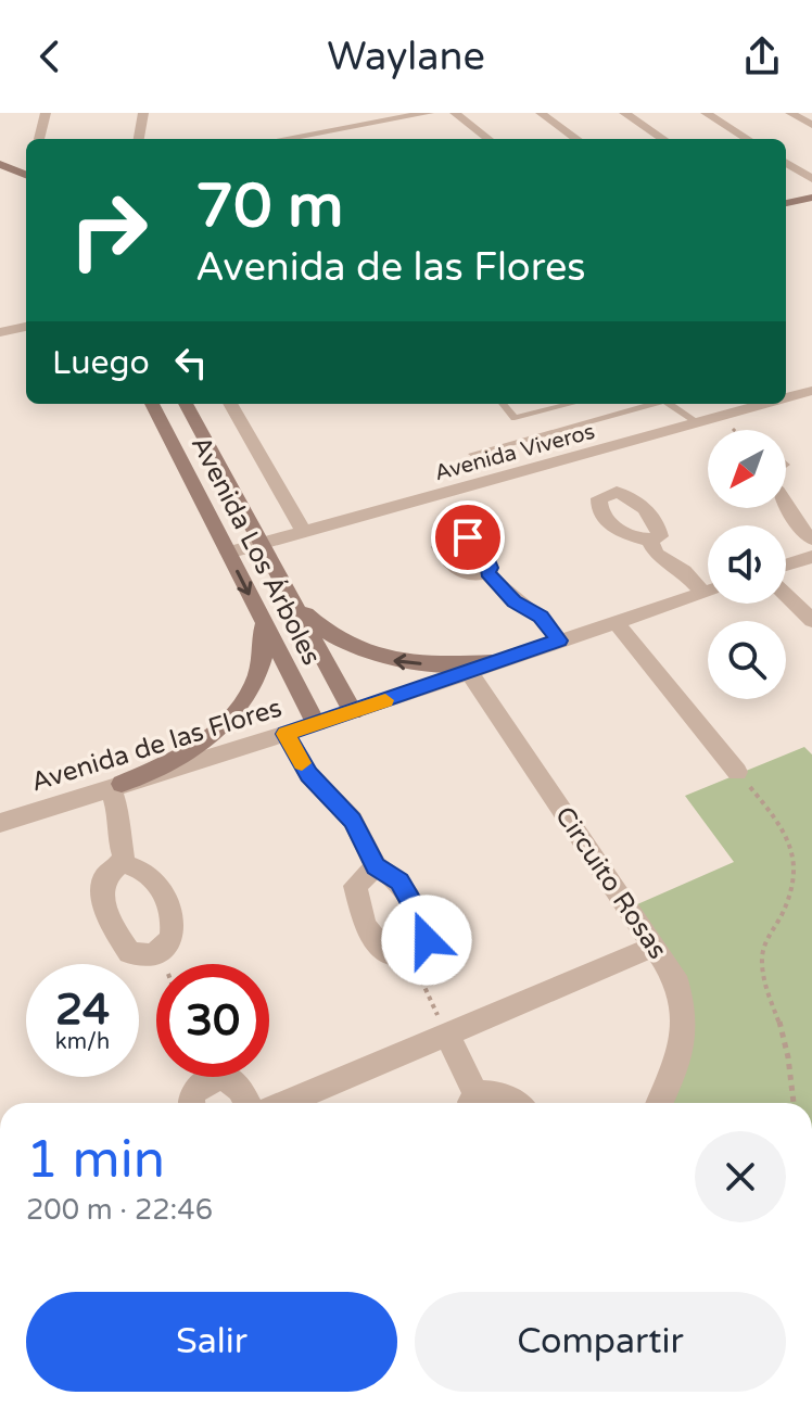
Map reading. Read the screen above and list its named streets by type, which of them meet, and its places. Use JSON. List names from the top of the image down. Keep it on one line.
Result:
{"streets":{"street":["Avenida Viveros","Avenida Los Árboles","Avenida de las Flores","Circuito Rosas"]},"crossings":[["Avenida Viveros","Avenida Los Árboles"],["Avenida Los Árboles","Avenida de las Flores"],["Avenida de las Flores","Circuito Rosas"]],"north":"bottom left","page":{"header":"Waylane","turn":["70 m","Avenida de las Flores"],"then":"Luego","speed":"24 km/h","limit":"30","heading":["1 min","200 m · 22:46"],"buttons":["Salir","Compartir"]}}
